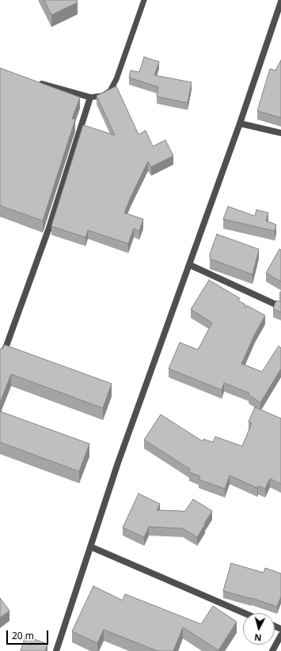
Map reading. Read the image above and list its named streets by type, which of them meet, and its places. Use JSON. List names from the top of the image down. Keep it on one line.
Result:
{"scale_bar":"20 m","north":"bottom"}
